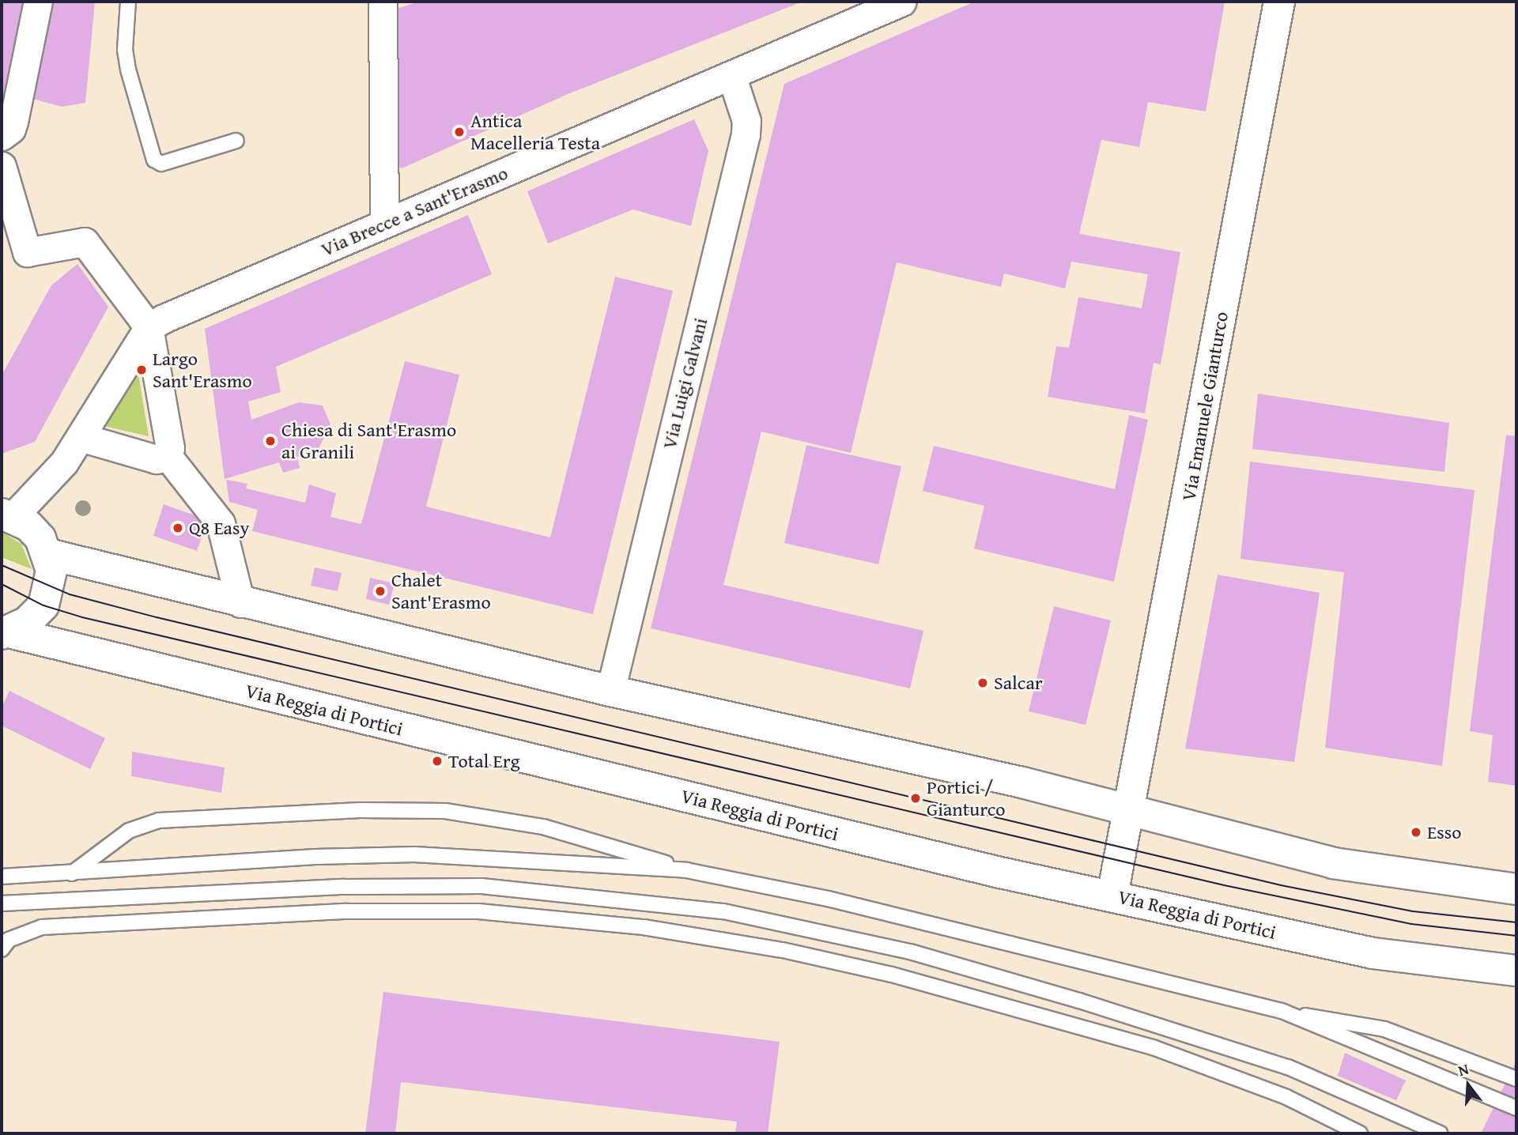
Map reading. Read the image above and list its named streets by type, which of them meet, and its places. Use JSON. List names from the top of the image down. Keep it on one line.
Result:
{"streets":{"main road":["Via Emanuele Gianturco","Via Reggia di Portici"],"street":["Via Brecce a Sant'Erasmo","Via Luigi Galvani"]},"crossings":[["Via Brecce a Sant'Erasmo","Via Luigi Galvani"],["Via Emanuele Gianturco","Via Reggia di Portici"]],"places":["Antica Macelleria Testa","Largo Sant'Erasmo","Chiesa di Sant'Erasmo ai Granili","Q8 Easy","Chalet Sant'Erasmo","Salcar","Total Erg","Portici / Gianturco","Esso"],"north":"top"}
